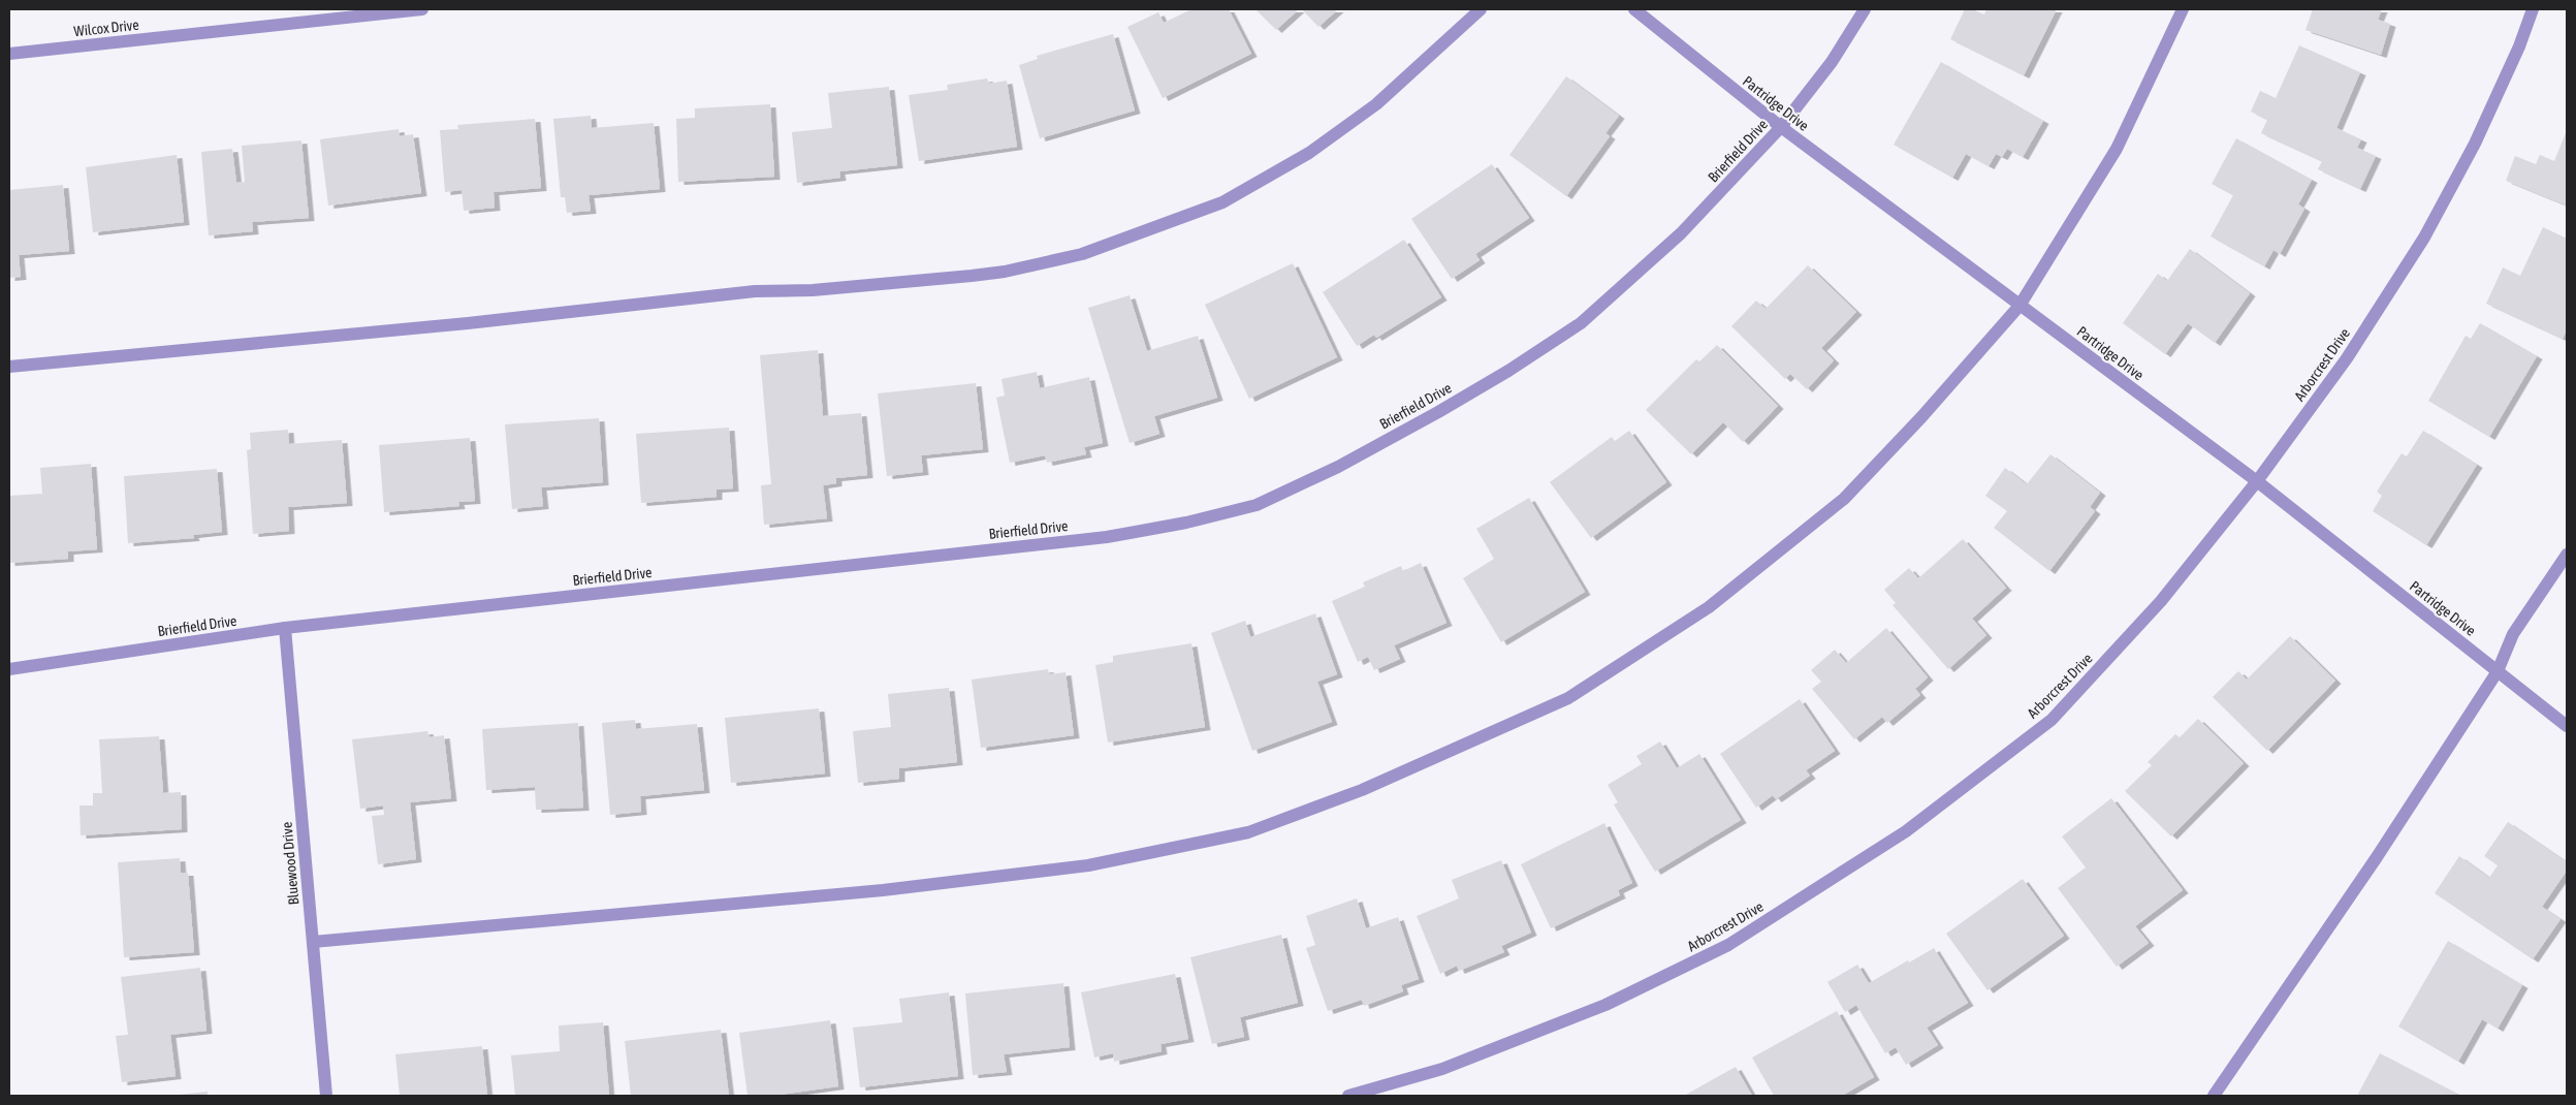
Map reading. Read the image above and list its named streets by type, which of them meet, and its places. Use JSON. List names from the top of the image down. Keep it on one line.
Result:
{"streets":{"street":["Wilcox Drive","Partridge Drive","Brierfield Drive","Arborcrest Drive","Bluewood Drive"]},"crossings":[["Partridge Drive","Brierfield Drive"],["Partridge Drive","Arborcrest Drive"],["Brierfield Drive","Bluewood Drive"]]}
